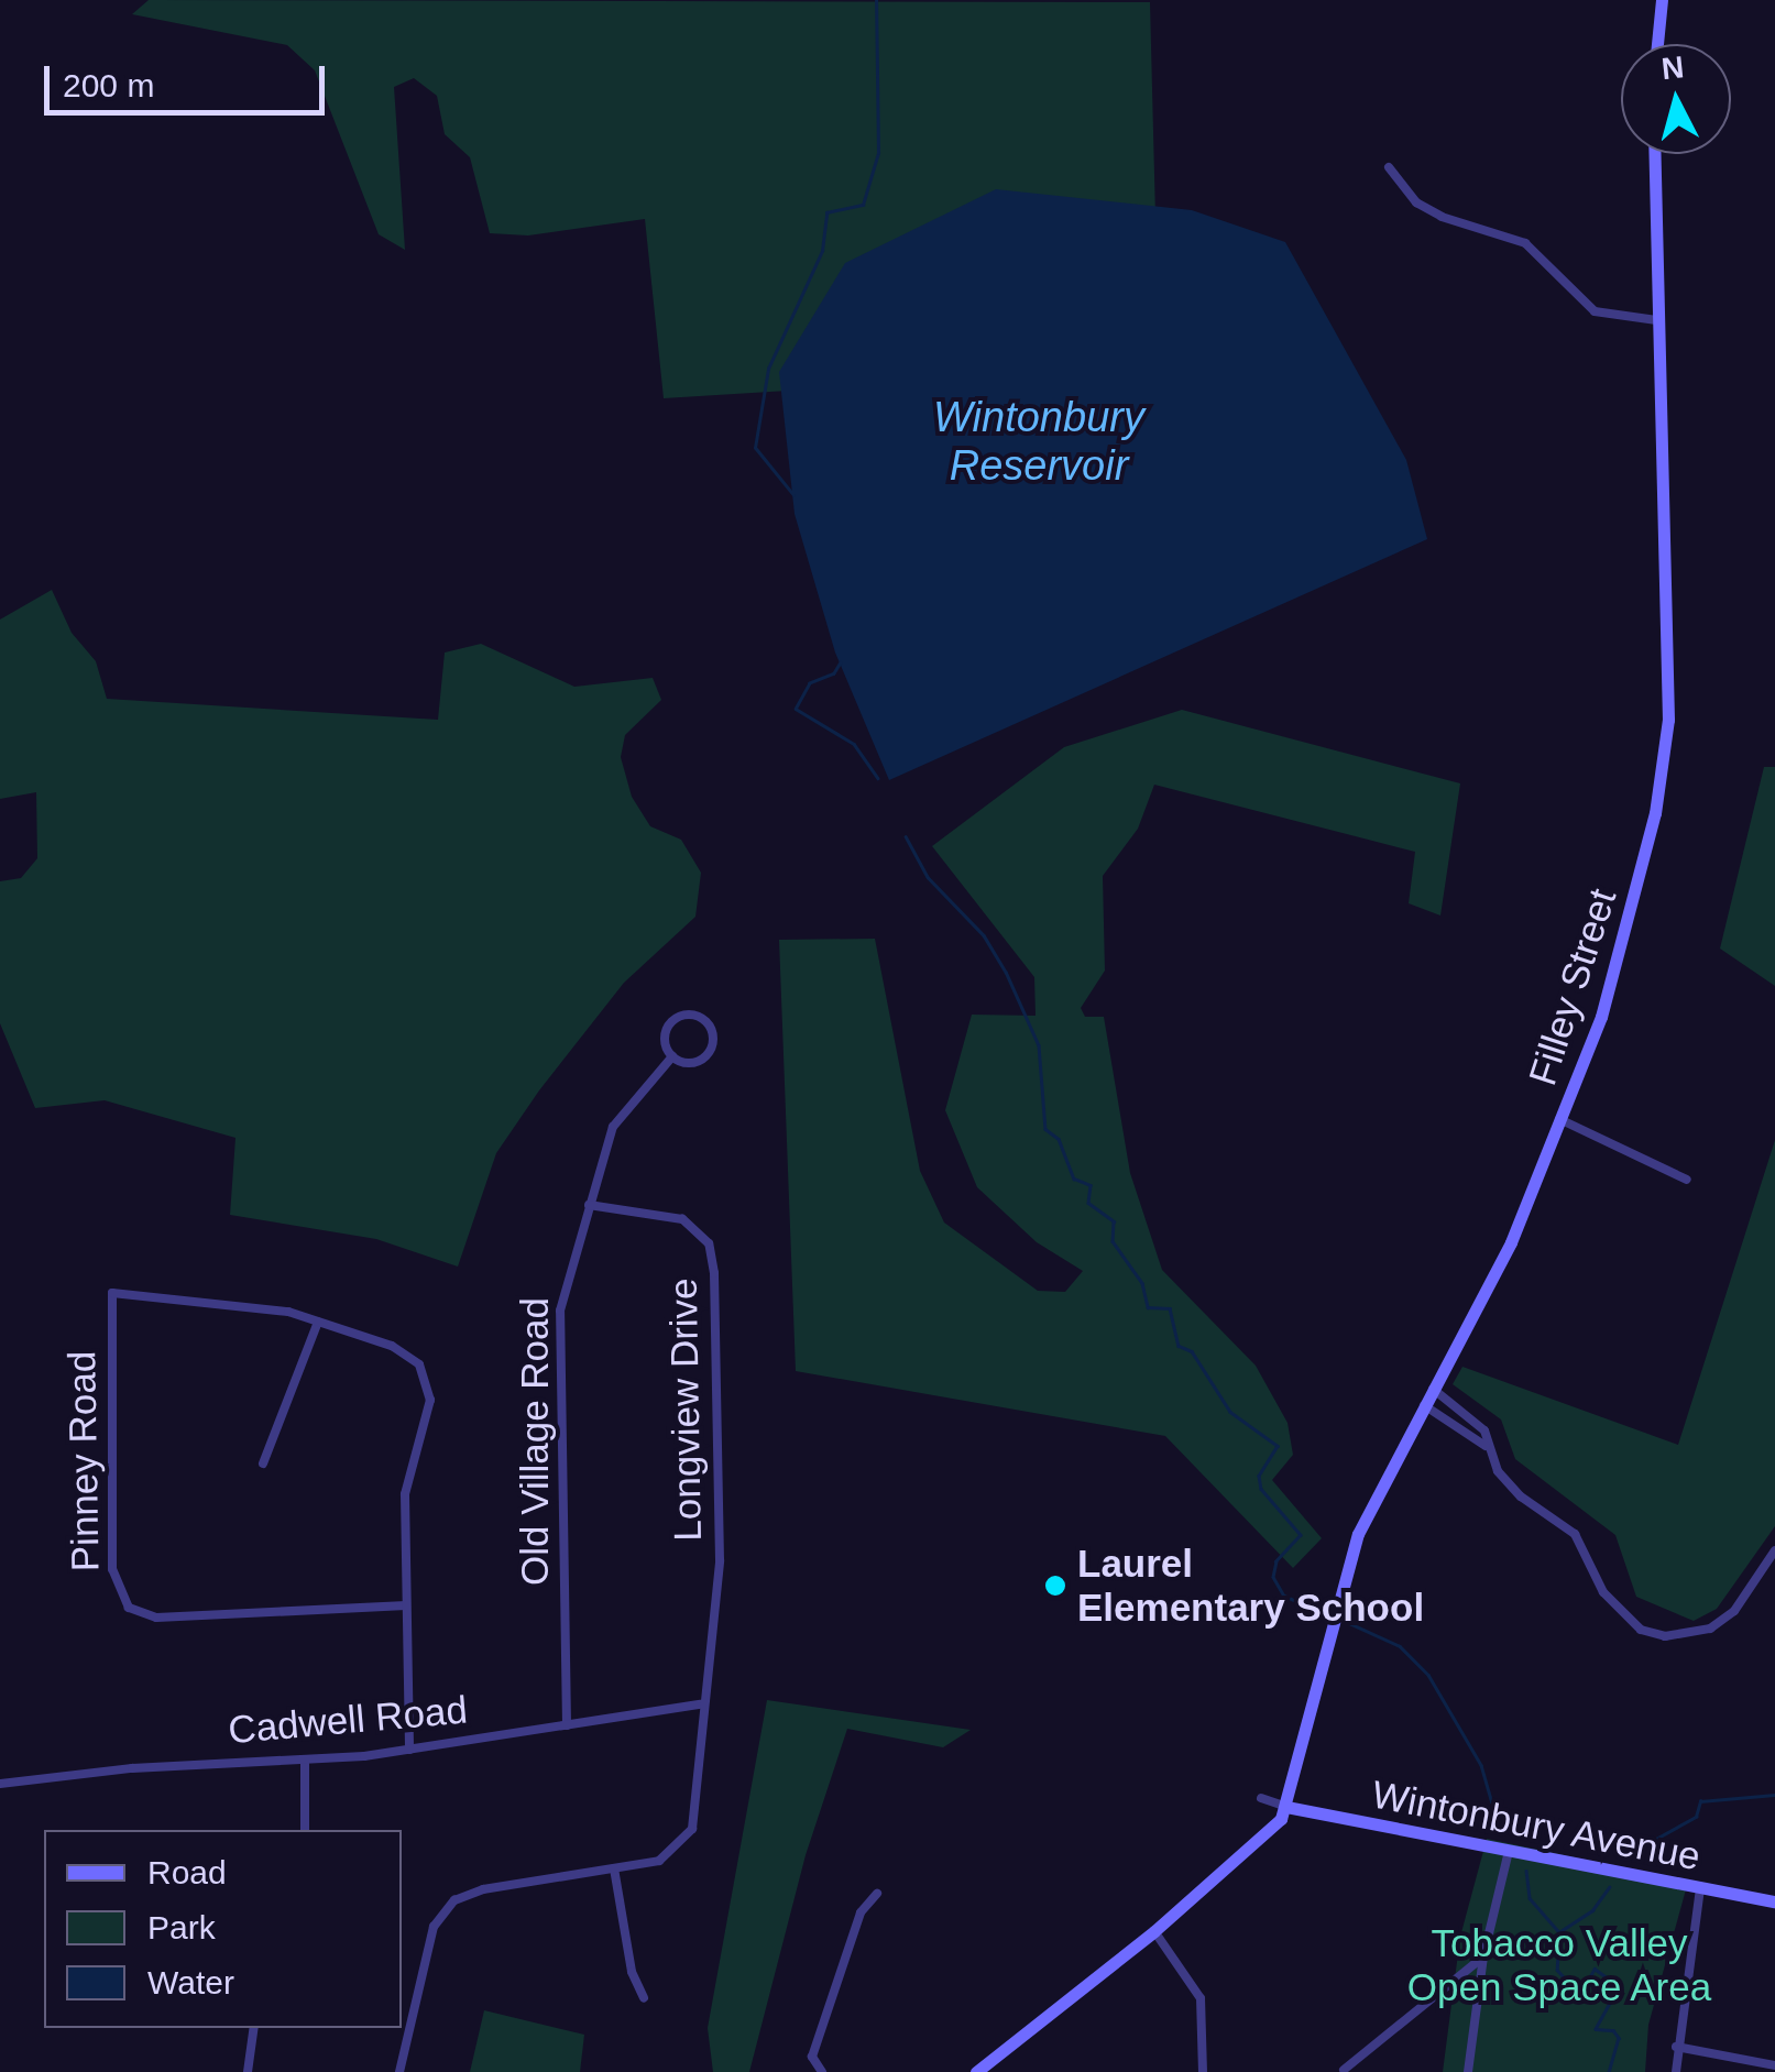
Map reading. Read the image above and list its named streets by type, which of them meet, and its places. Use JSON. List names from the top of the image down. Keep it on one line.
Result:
{"streets":{"street":["Filley Street","Longview Drive","Old Village Road","Pinney Road","Cadwell Road","Wintonbury Avenue"]},"crossings":[["Filley Street","Wintonbury Avenue"],["Longview Drive","Old Village Road"],["Longview Drive","Cadwell Road"],["Old Village Road","Cadwell Road"]],"water":["Wintonbury Reservoir"],"parks":["Tobacco Valley Open Space Area"],"places":["Laurel Elementary School"],"legend":["Road","Park","Water"],"scale_bar":"200 m","north":"top"}
